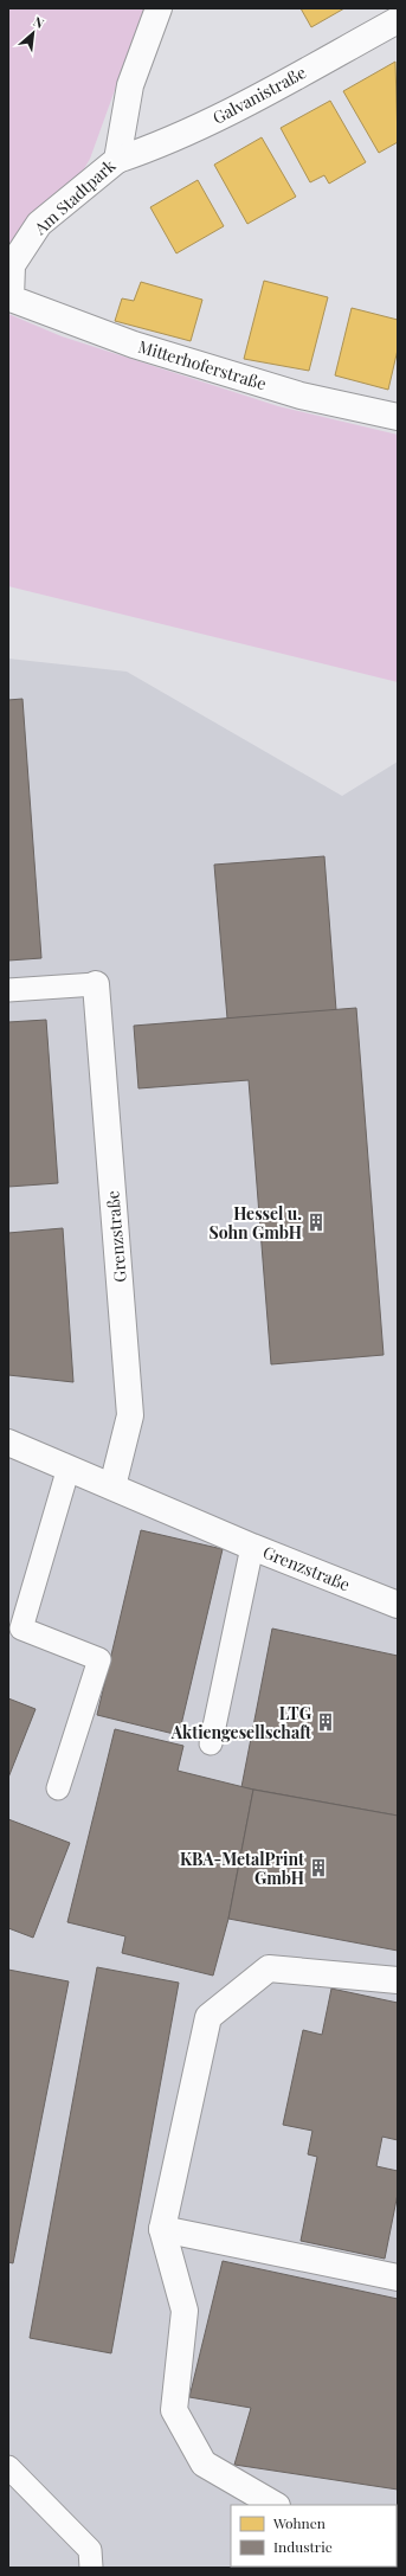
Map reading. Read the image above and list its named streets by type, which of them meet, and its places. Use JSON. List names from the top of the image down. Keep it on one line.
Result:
{"streets":{"street":["Galvanistraße","Am Stadtpark","Mitterhoferstraße","Grenzstraße"]},"crossings":[["Galvanistraße","Am Stadtpark"],["Am Stadtpark","Mitterhoferstraße"]],"places":{"building":["Hessel u. Sohn GmbH","LTG Aktiengesellschaft","KBA-MetalPrint GmbH"]},"legend":["Wohnen","Industrie"],"north":"top right"}
